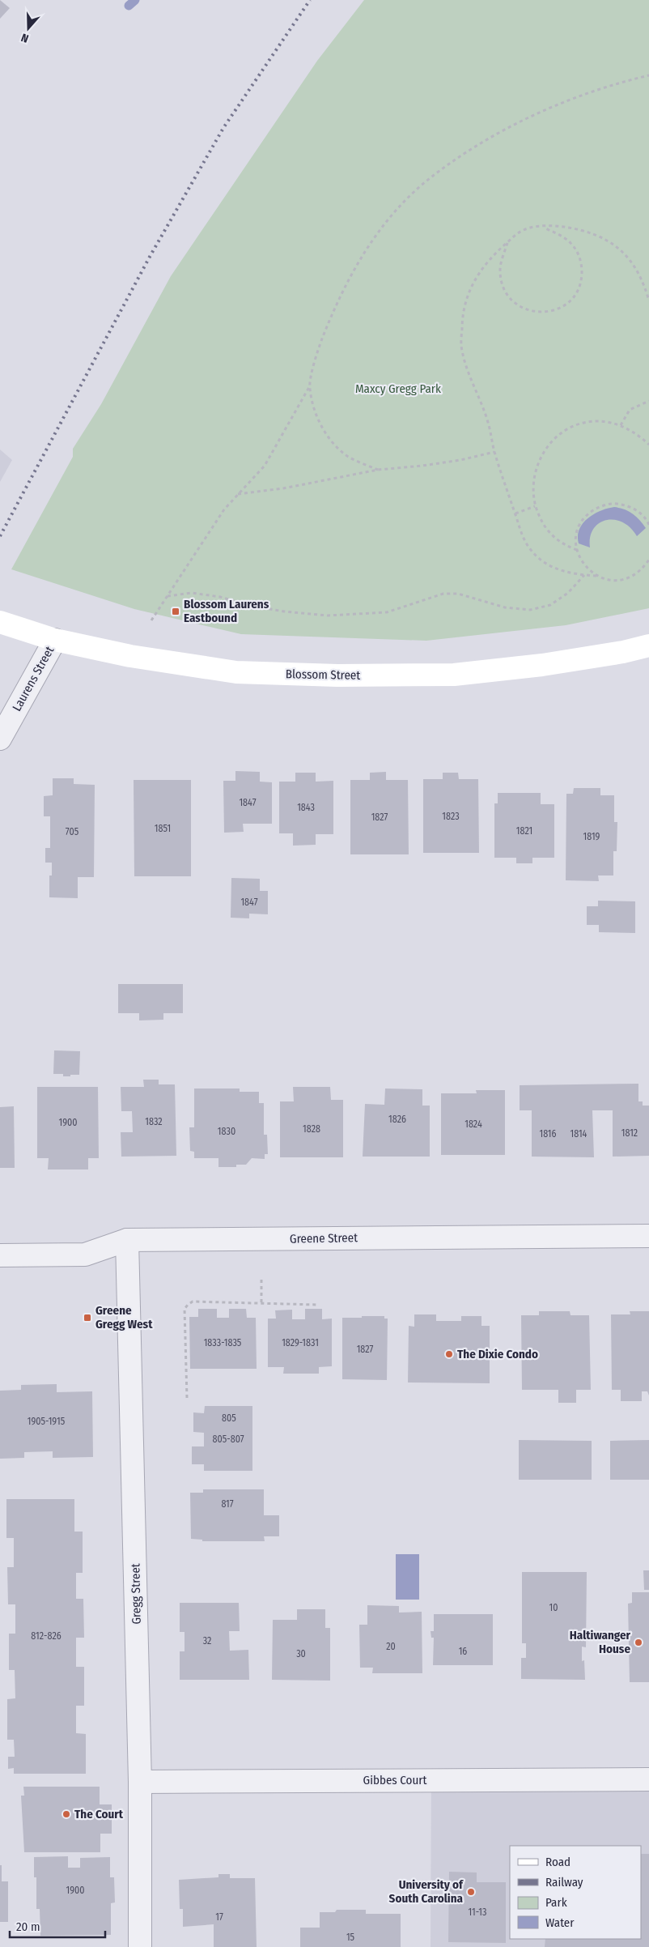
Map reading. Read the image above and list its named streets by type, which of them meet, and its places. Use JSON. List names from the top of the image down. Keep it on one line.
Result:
{"streets":{"main road":["Blossom Street"],"street":["Laurens Street","Greene Street","Gregg Street","Gibbes Court"]},"crossings":[["Blossom Street","Laurens Street"],["Greene Street","Gregg Street"],["Gregg Street","Gibbes Court"]],"parks":["Maxcy Gregg Park"],"places":{"transit":["Blossom Laurens Eastbound","Greene Gregg West"],"other":["The Dixie Condo","Haltiwanger House","The Court","University of South Carolina"]},"house_numbers":["1847","1843","1823","1827","1851","1821","705","1819","1847","1826","1832","1900","1824","1828","1830","1812","1816","1814","1833-1835","1829-1831","1827","805","1905-1915","805-807","817","10","812-826","32","20","16","30","1900","11-13","17","15"],"legend":["Road","Railway","Park","Water"],"scale_bar":"20 m","north":"bottom"}
